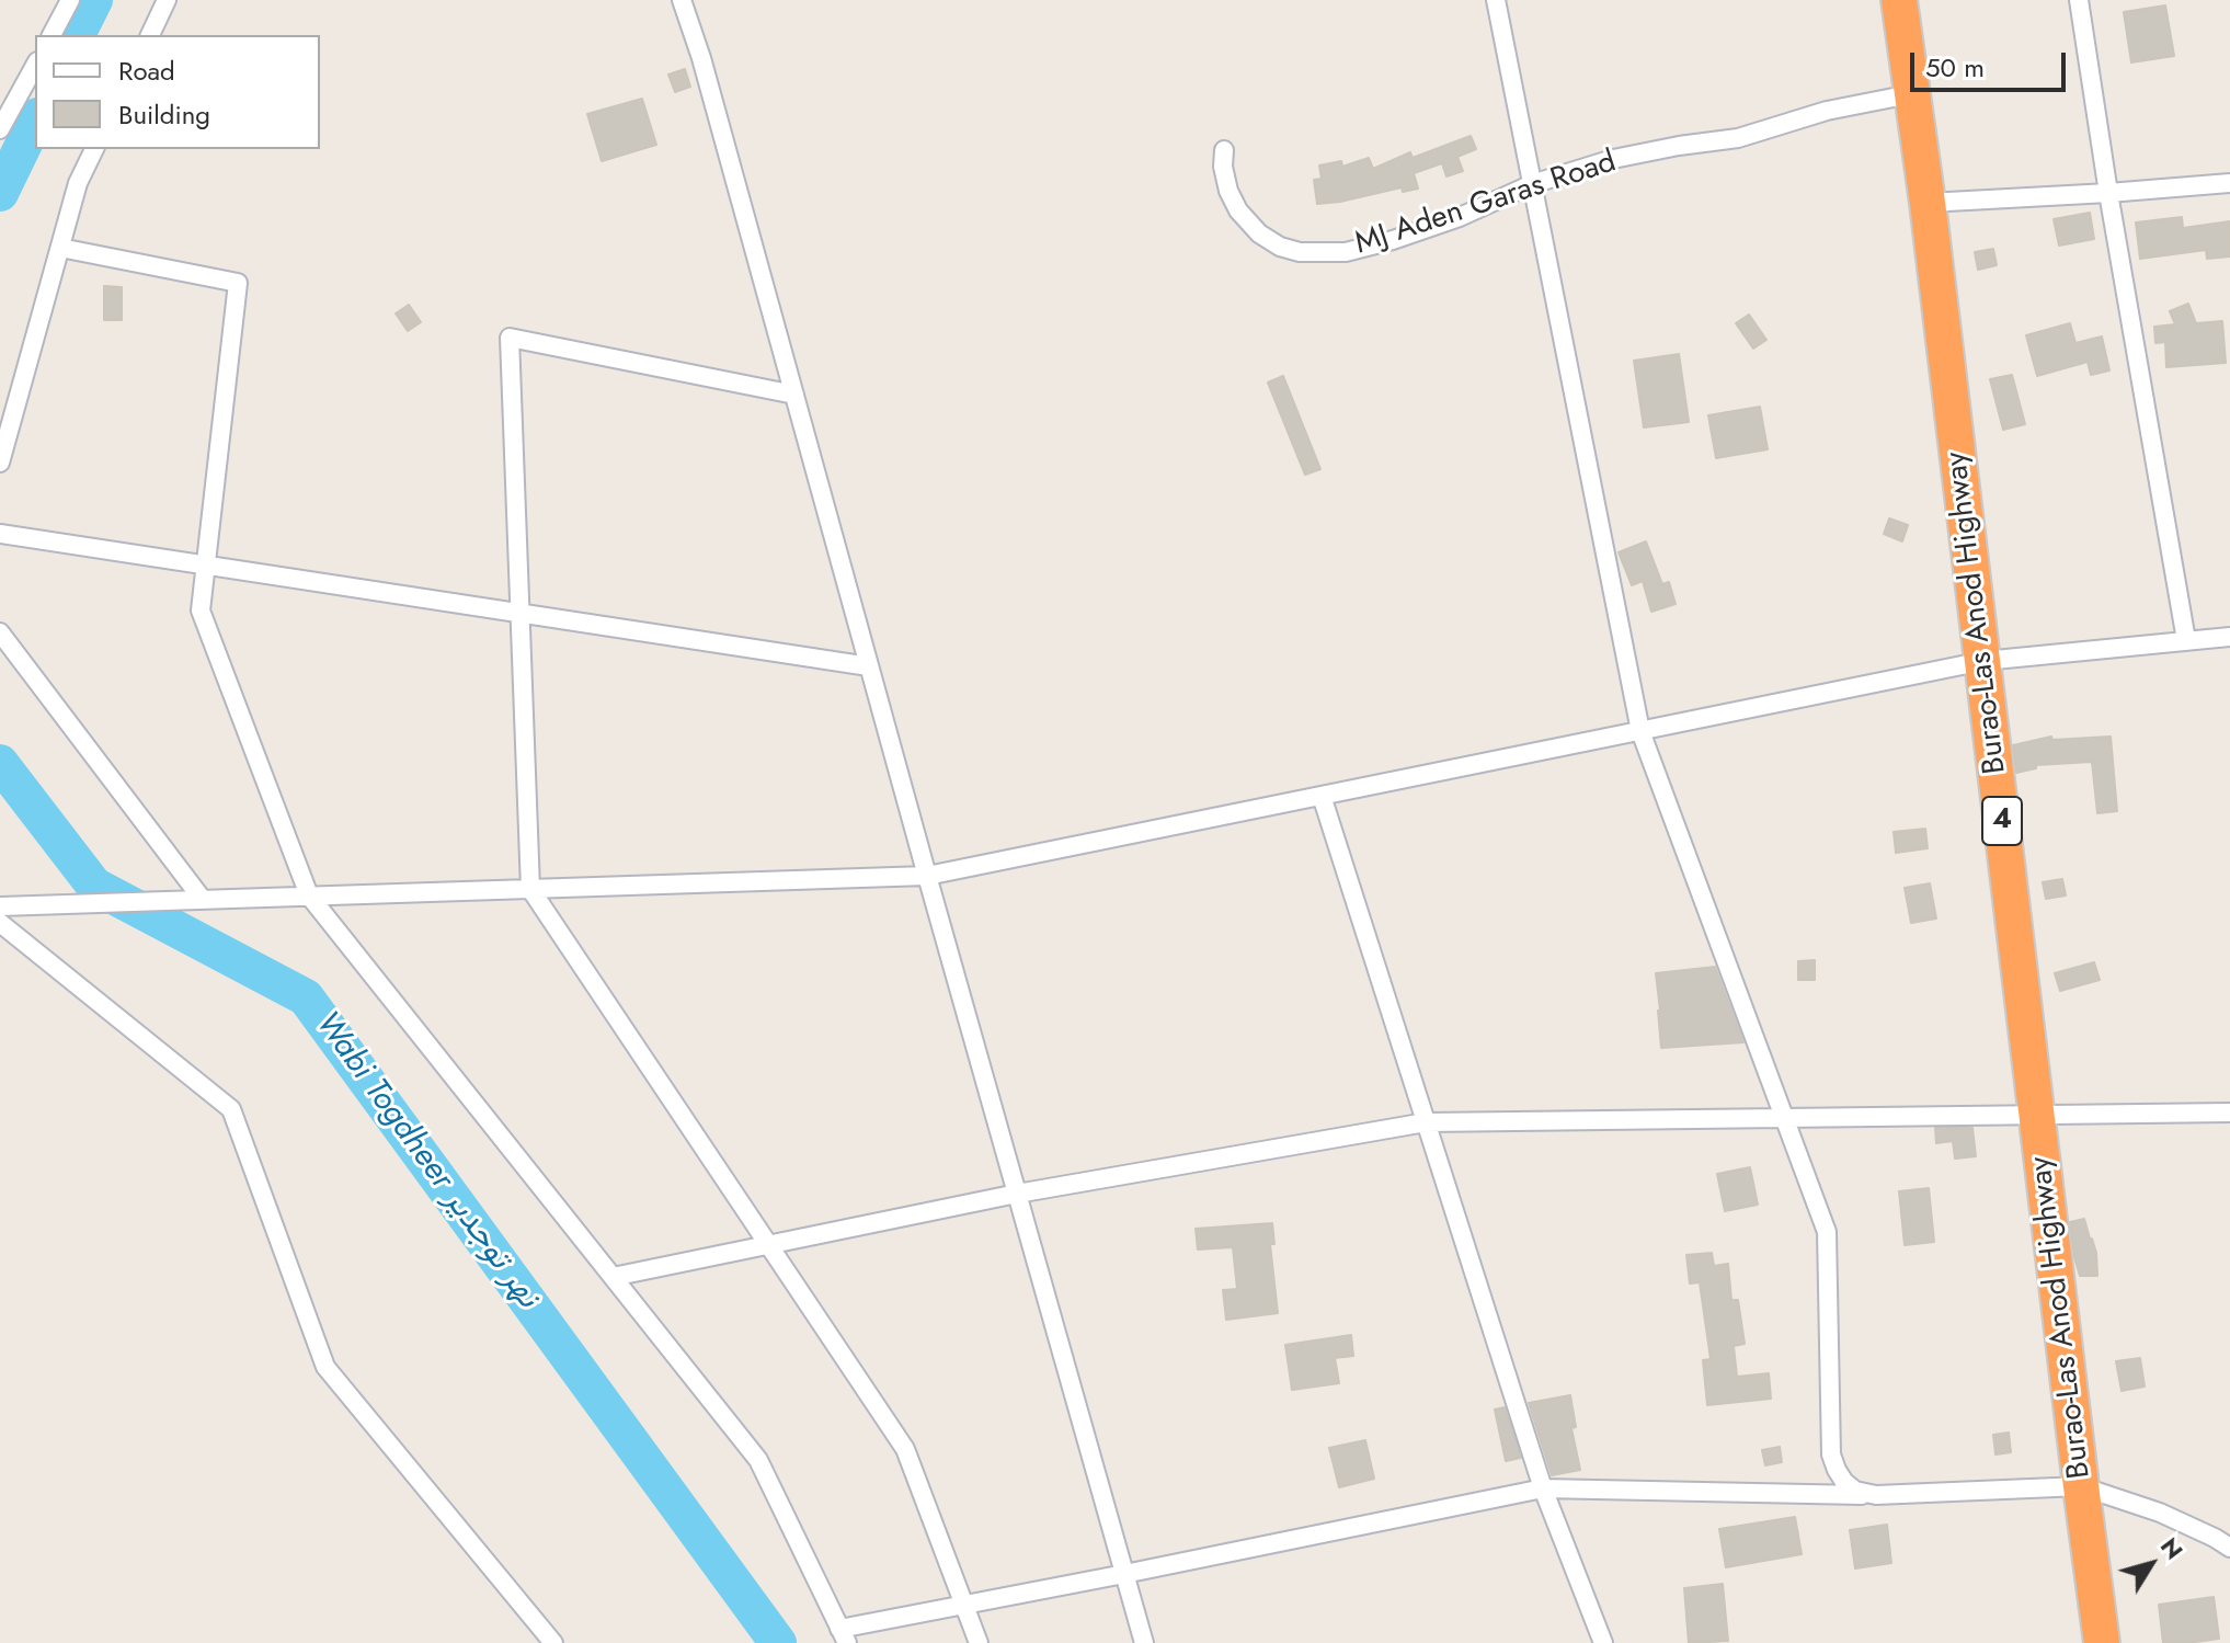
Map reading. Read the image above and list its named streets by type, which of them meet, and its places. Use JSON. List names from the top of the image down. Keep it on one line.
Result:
{"streets":{"highway":["Burao-Las Anod Highway","4"],"street":["MJ Aden Garas Road"]},"crossings":[["MJ Aden Garas Road","Burao-Las Anod Highway"]],"water":["Wabi Togdheer نهر توجدير"],"legend":["Road","Building"],"scale_bar":"50 m","north":"top right"}
